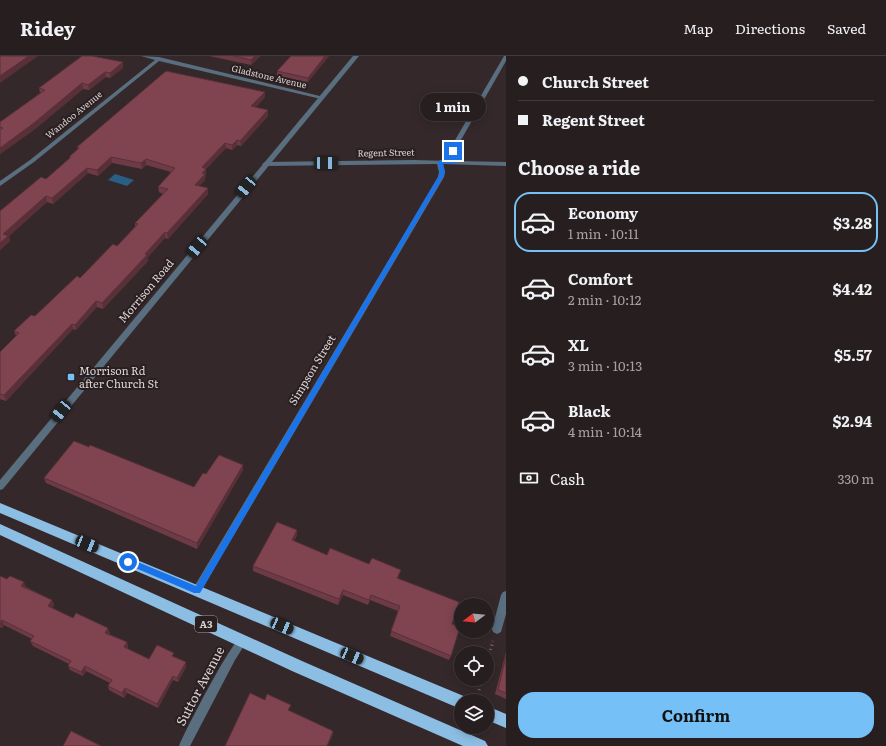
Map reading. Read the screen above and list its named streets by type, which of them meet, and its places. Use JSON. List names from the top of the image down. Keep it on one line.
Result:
{"streets":{"highway":["A3"],"street":["Gladstone Avenue","Wandoo Avenue","Regent Street","Morrison Road","Simpson Street","Suttor Avenue"]},"crossings":[["Gladstone Avenue","Wandoo Avenue"],["Gladstone Avenue","Morrison Road"],["Regent Street","Morrison Road"],["Regent Street","Simpson Street"],["Simpson Street","A3"],["A3","Suttor Avenue"]],"places":{"transit":["Morrison Rd after Church St"]},"north":"left","page":{"header":"Ridey","nav":["Map","Directions","Saved"],"banner":["Church Street","Regent Street"],"bubble":"1 min","heading":"Choose a ride","list":[{"name":"Economy","note":"1 min · 10:11","value":"$3.28"},{"name":"Comfort","note":"2 min · 10:12","value":"$4.42"},{"name":"XL","note":"3 min · 10:13","value":"$5.57"},{"name":"Black","note":"4 min · 10:14","value":"$2.94"}],"pay":["Cash","330 m"],"buttons":"Confirm"}}
